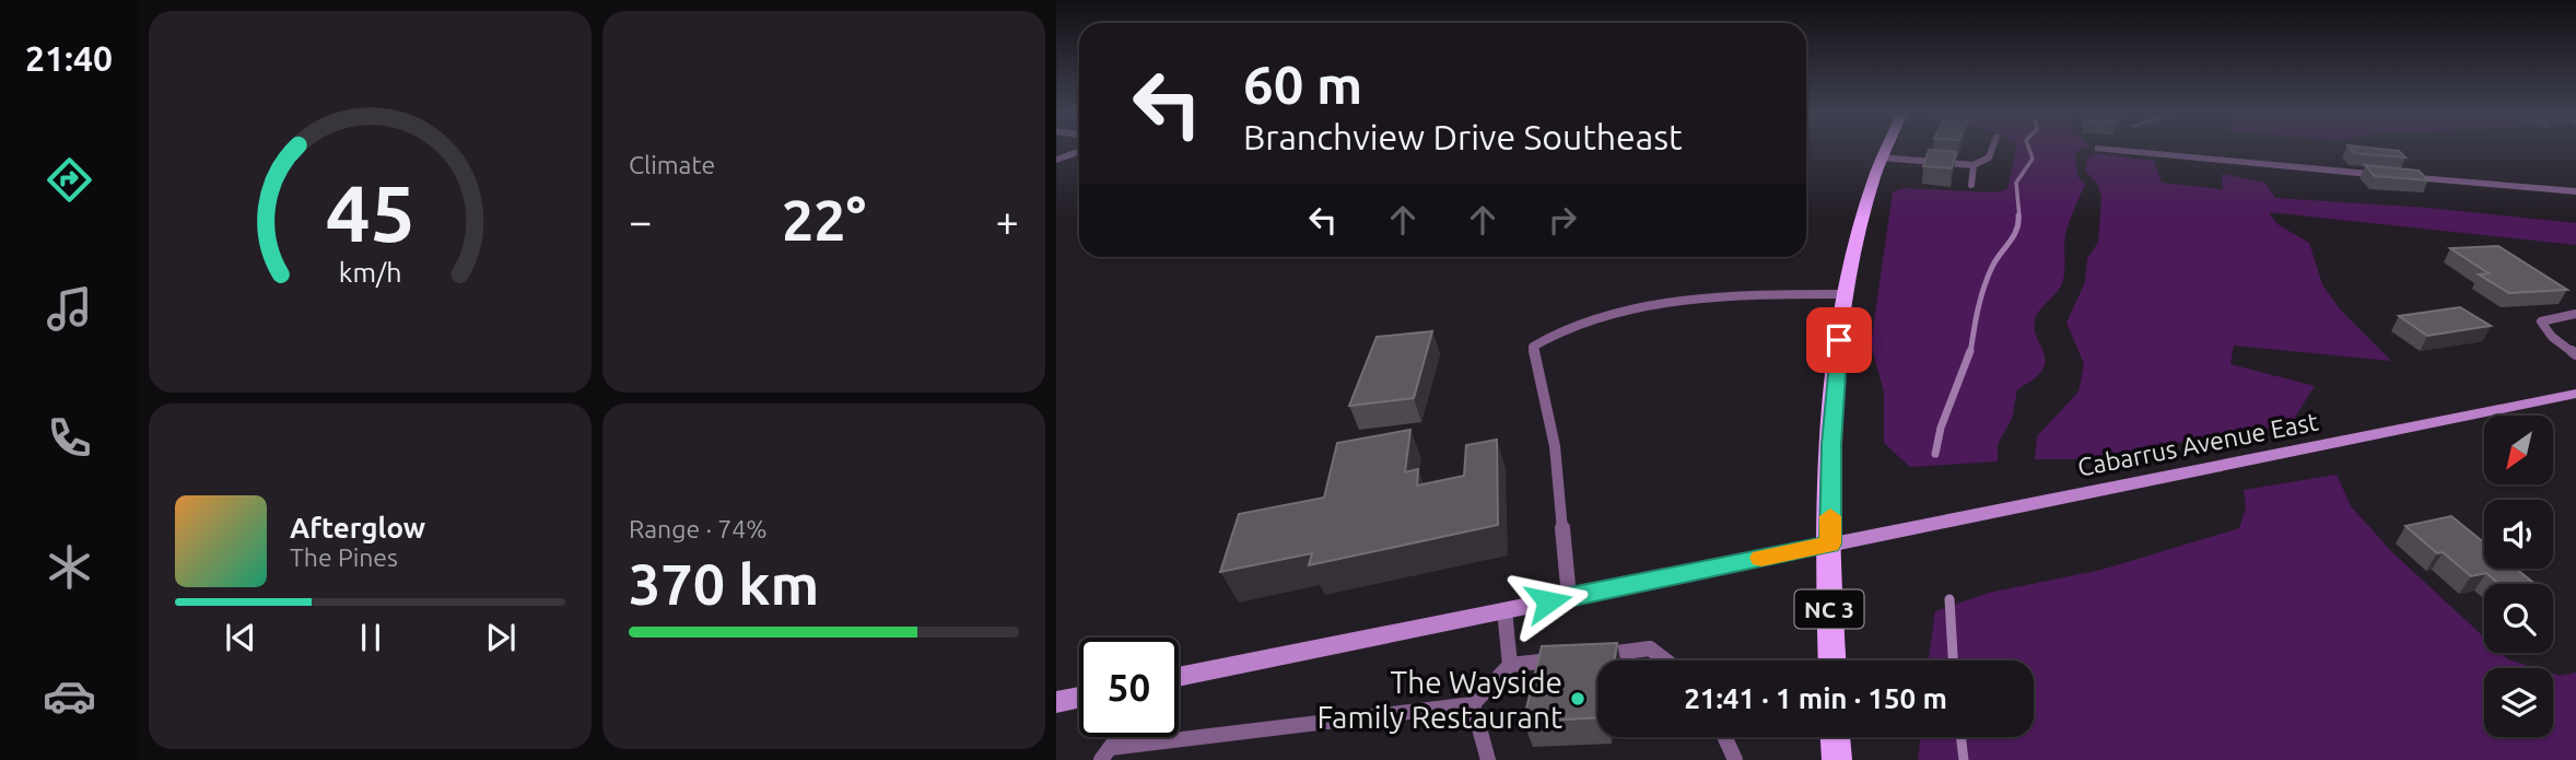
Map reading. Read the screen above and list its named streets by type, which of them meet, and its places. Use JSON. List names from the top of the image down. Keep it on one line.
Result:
{"streets":{"main road":["Cabarrus Avenue East","NC 3"]},"crossings":[["Cabarrus Avenue East","NC 3"]],"places":["The Wayside Family Restaurant"],"north":"bottom left","page":{"tabs":"21:40","tile":["Climate",["Range · 74%","370 km"]],"turn":["60 m","Branchview Drive Southeast"],"heat":["−","22°","+"],"song":["Afterglow","The Pines"],"limit":"50","trip":"21:41 · 1 min · 150 m","gauge":["45","km/h"]}}
